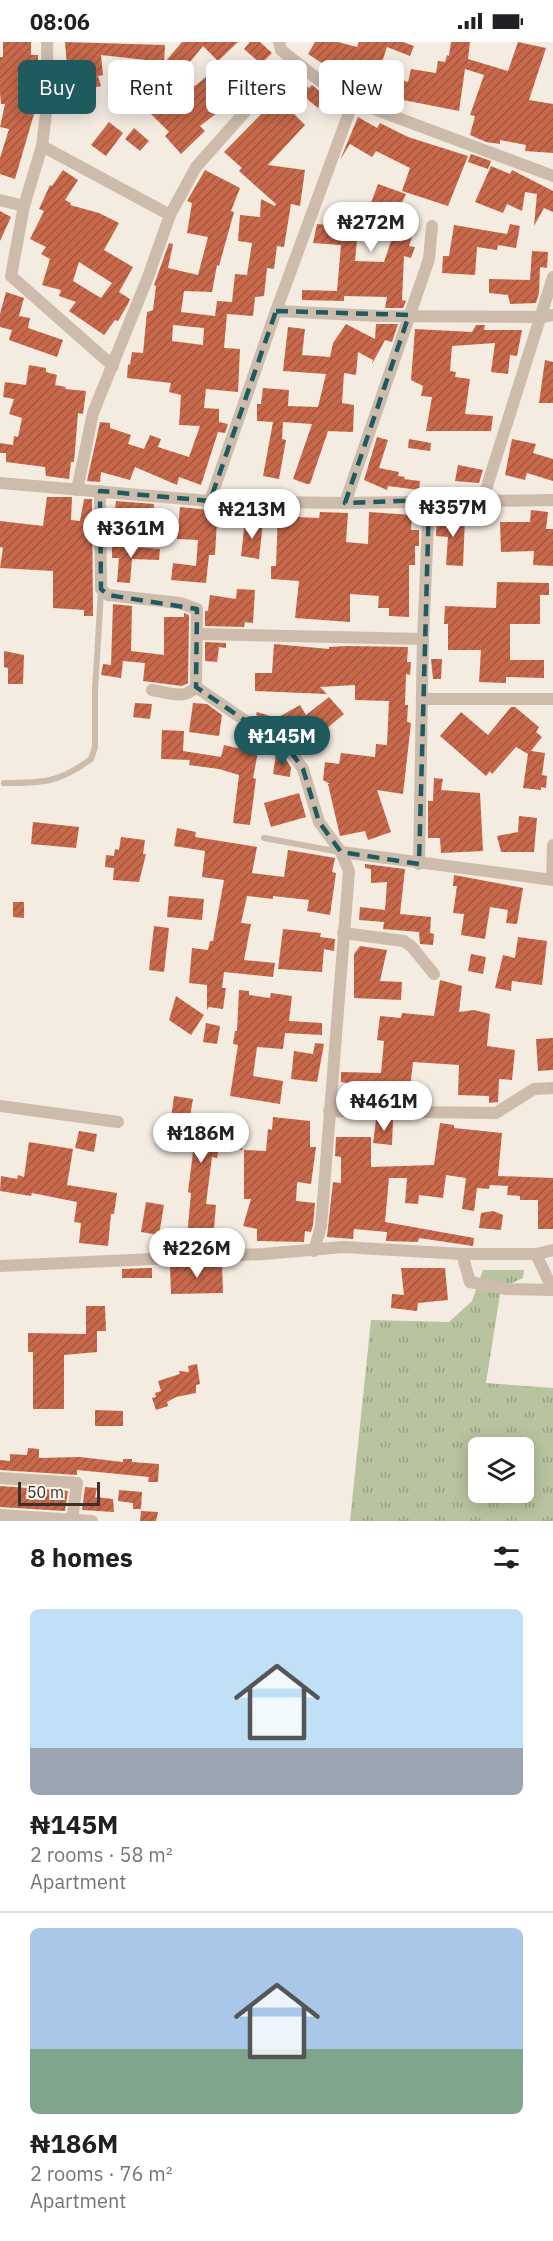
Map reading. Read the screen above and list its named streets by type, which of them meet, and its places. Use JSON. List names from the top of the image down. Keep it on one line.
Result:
{"scale_bar":"50 m","page":{"status":"08:06","chip":["Buy","Rent","Filters","New"],"price":["₦272M","₦357M","₦213M","₦361M","₦145M","₦461M","₦186M","₦226M"],"scale":"50 m","heading":"8 homes","list":[{"name":"₦145M","note":"2 rooms · 58 m² · Apartment"},{"name":"₦186M","note":"2 rooms · 76 m² · Apartment"}]}}
